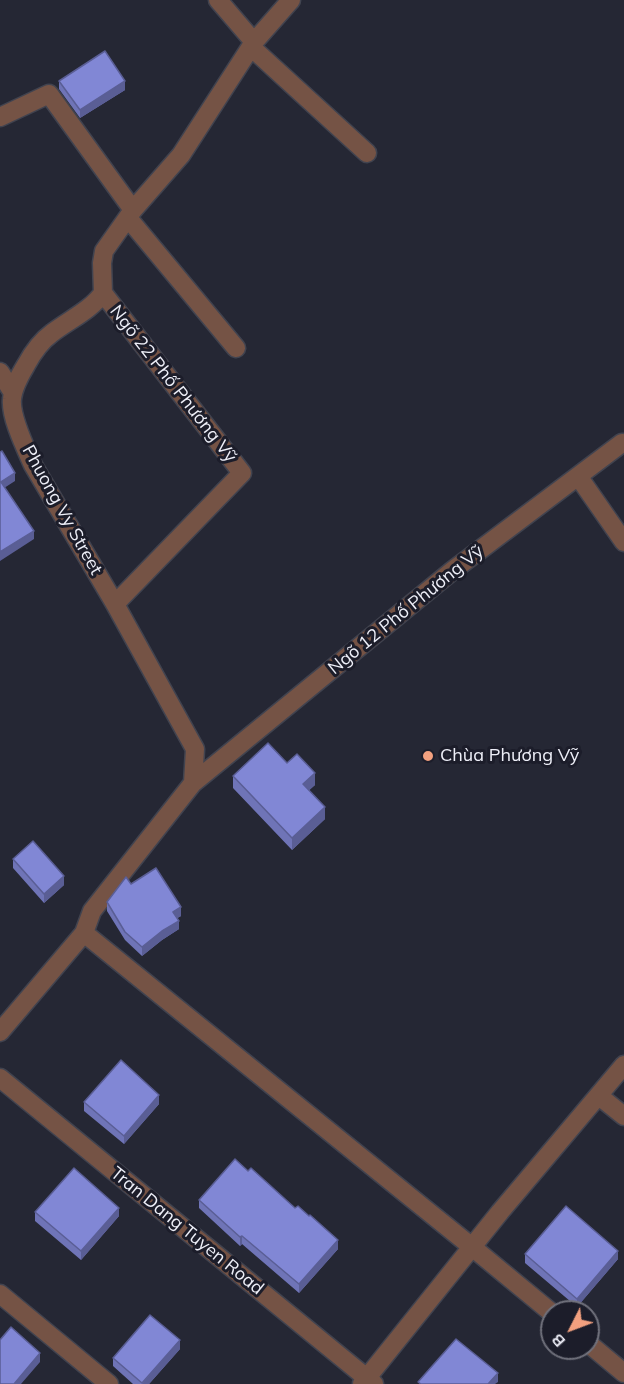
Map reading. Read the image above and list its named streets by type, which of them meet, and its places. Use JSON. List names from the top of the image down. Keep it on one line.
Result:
{"streets":{"street":["Ngõ 22 Phố Phương Vỹ","Phuong Vy Street","Ngõ 12 Phố Phương Vỹ","Tran Dang Tuyen Road"]},"crossings":[["Ngõ 22 Phố Phương Vỹ","Phuong Vy Street"],["Phuong Vy Street","Ngõ 12 Phố Phương Vỹ"]],"places":["Chùa Phương Vỹ"],"north":"bottom left"}
